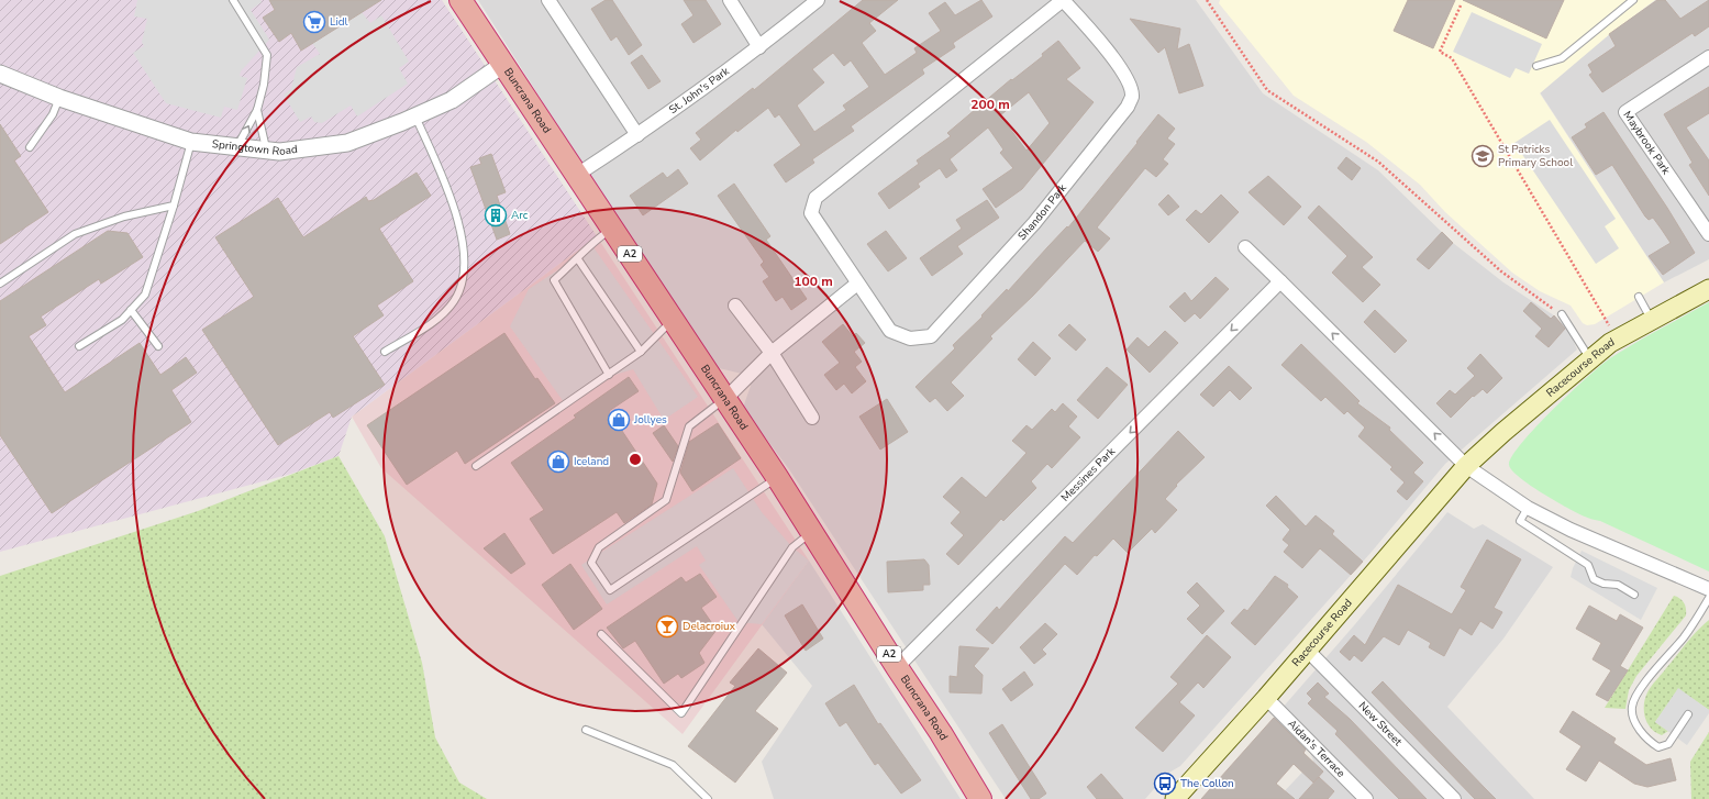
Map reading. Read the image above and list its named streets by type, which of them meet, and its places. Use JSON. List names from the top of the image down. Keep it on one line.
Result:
{"streets":{"highway":["Buncrana Road","A2"],"main road":["Racecourse Road"],"street":["St. John's Park","Maybrook Park","Springtown Road","Shandon Park","Messines Park","New Street","Aidan's Terrace"]},"crossings":[["St. John's Park","Buncrana Road"],["Buncrana Road","Springtown Road"],["Buncrana Road","Messines Park"],["Racecourse Road","New Street"],["Racecourse Road","Aidan's Terrace"]],"one_way":["Messines Park"],"places":{"supermarket":["Lidl"],"school or university":["St Patricks Primary School"],"building":["Arc"],"shop":["Jollyes","Iceland"],"bar":["Delacroiux"],"bus stop":["The Collon"]},"rings":["200 m","100 m"]}
